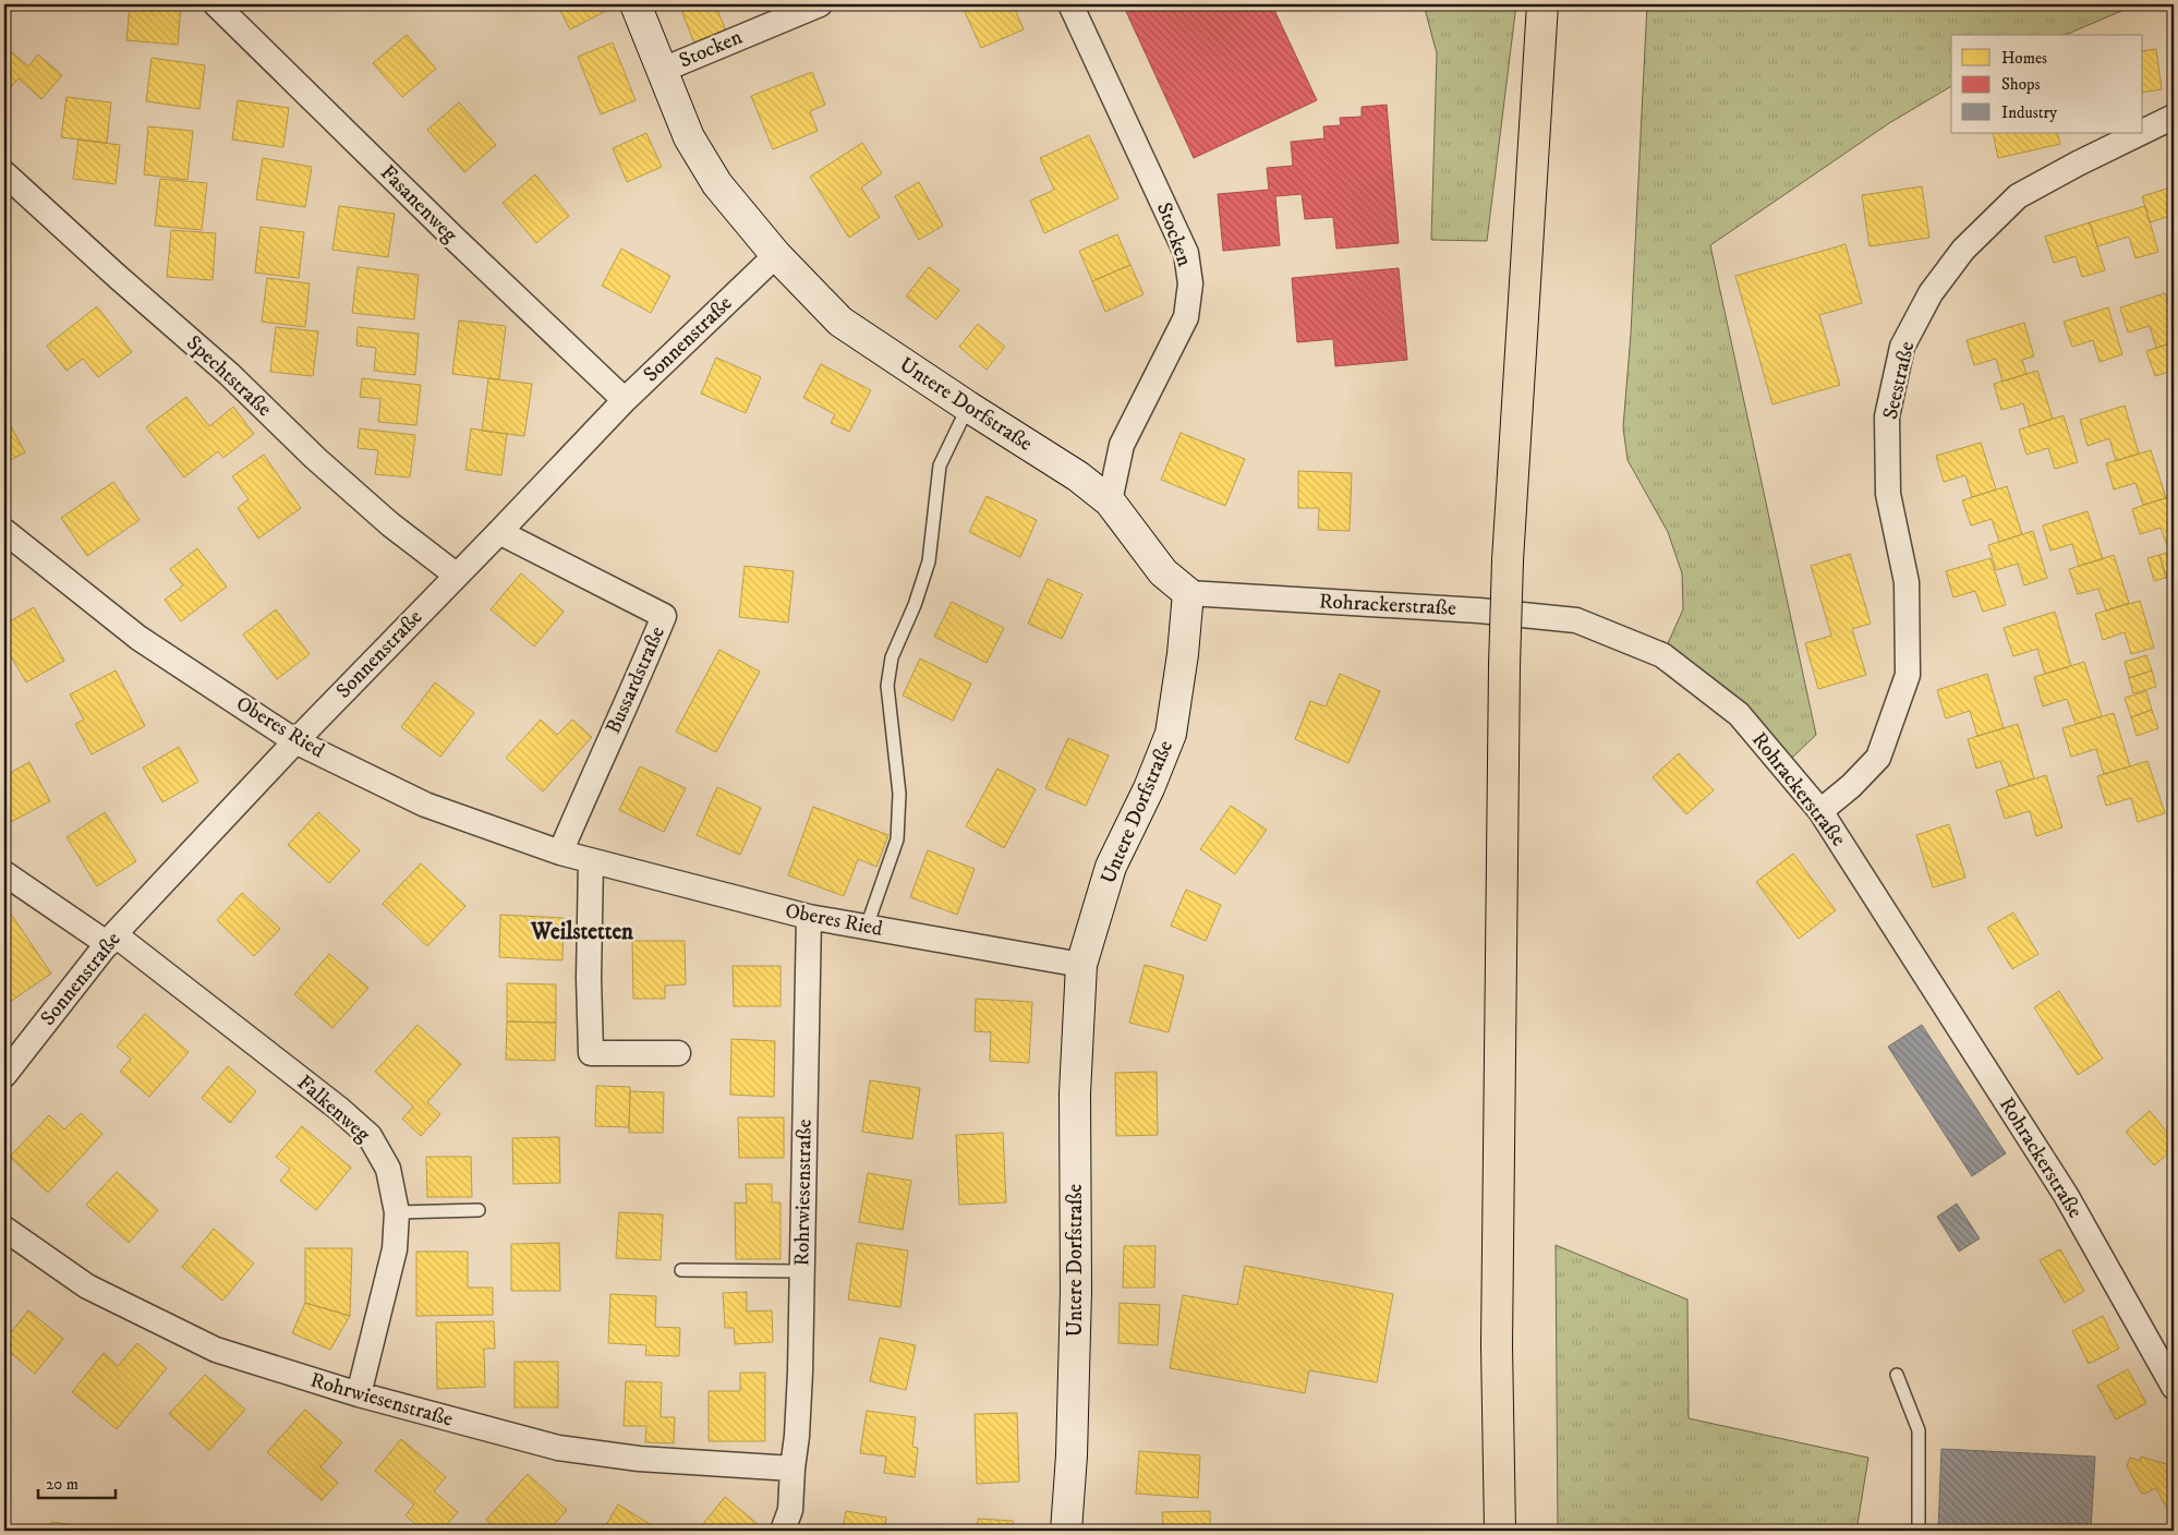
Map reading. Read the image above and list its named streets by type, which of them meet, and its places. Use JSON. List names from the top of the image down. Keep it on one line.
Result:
{"streets":{"street":["Stocken","Fasanenweg","Sonnenstraße","Spechtstraße","Seestraße","Untere Dorfstraße","Rohrackerstraße","Bussardstraße","Oberes Ried","Falkenweg","Rohrwiesenstraße"]},"crossings":[["Stocken","Untere Dorfstraße"],["Fasanenweg","Sonnenstraße"],["Sonnenstraße","Spechtstraße"],["Sonnenstraße","Untere Dorfstraße"],["Sonnenstraße","Bussardstraße"],["Sonnenstraße","Oberes Ried"],["Sonnenstraße","Falkenweg"],["Seestraße","Rohrackerstraße"],["Untere Dorfstraße","Rohrackerstraße"],["Untere Dorfstraße","Oberes Ried"],["Bussardstraße","Oberes Ried"],["Oberes Ried","Rohrwiesenstraße"],["Falkenweg","Rohrwiesenstraße"]],"districts":["Weilstetten"],"legend":["Homes","Shops","Industry"],"scale_bar":"20 m"}
